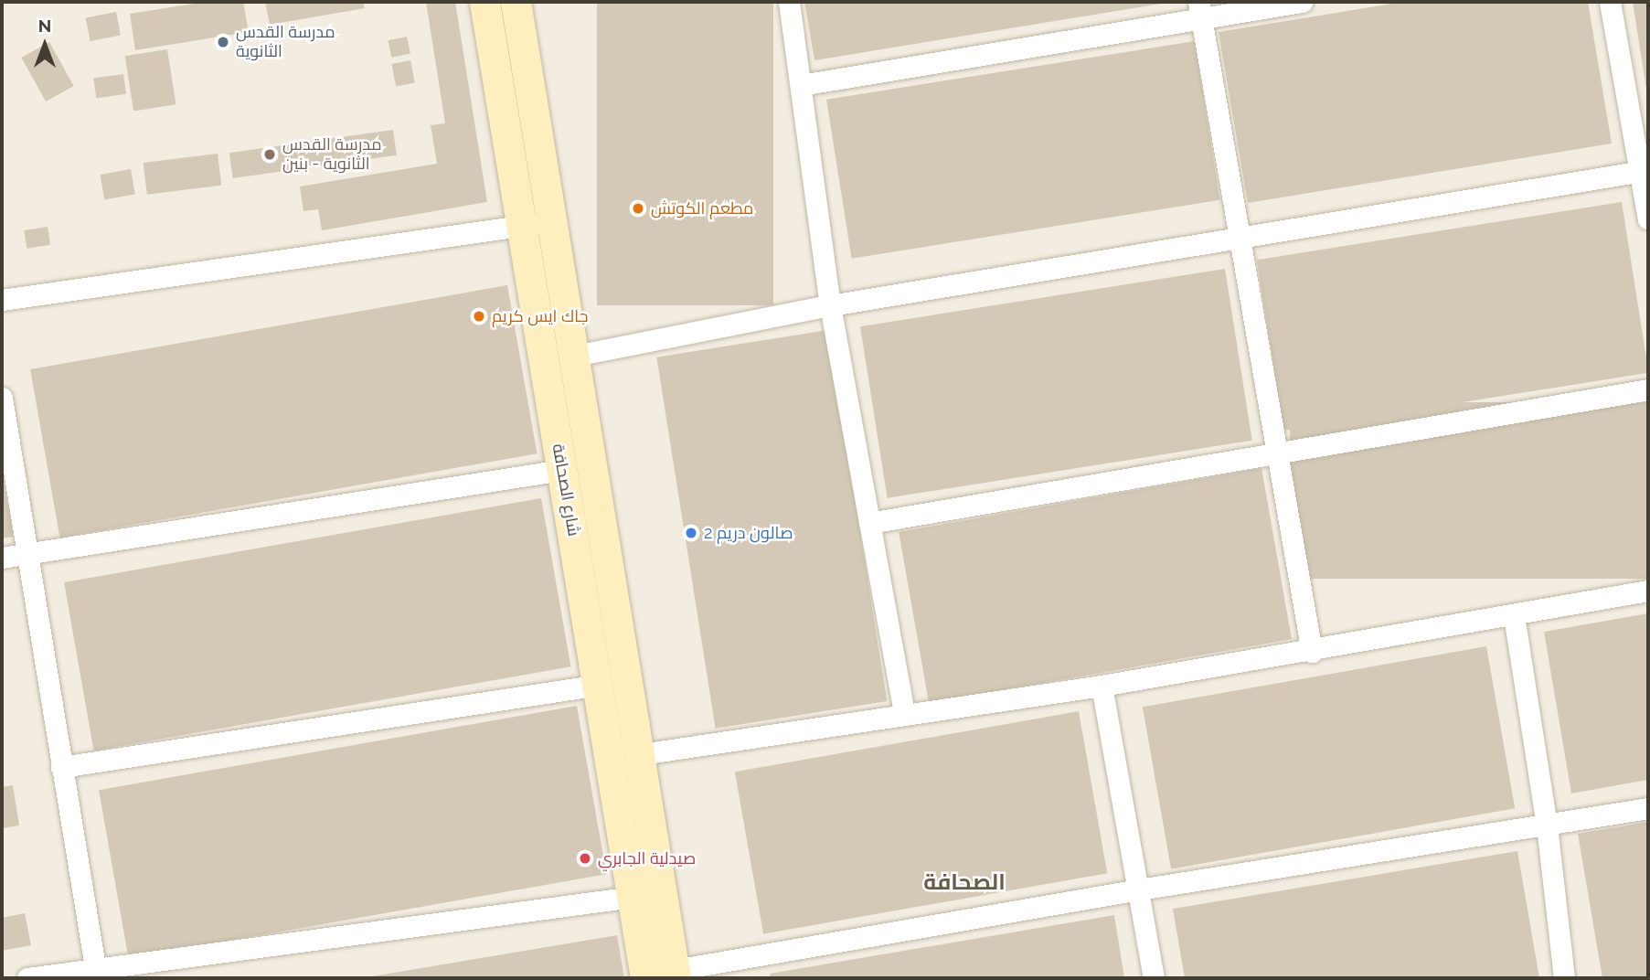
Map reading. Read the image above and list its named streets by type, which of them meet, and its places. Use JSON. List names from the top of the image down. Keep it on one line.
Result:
{"streets":{"main road":["شارع الصحافة"]},"districts":["الصحافة"],"places":["مدرسة القدس الثانوية","مدرسة القدس الثانوية - بنين","مطعم الكوتش","جاك ايس كريم","صالون دريم 2","صيدلية الجابري"],"north":"top"}
